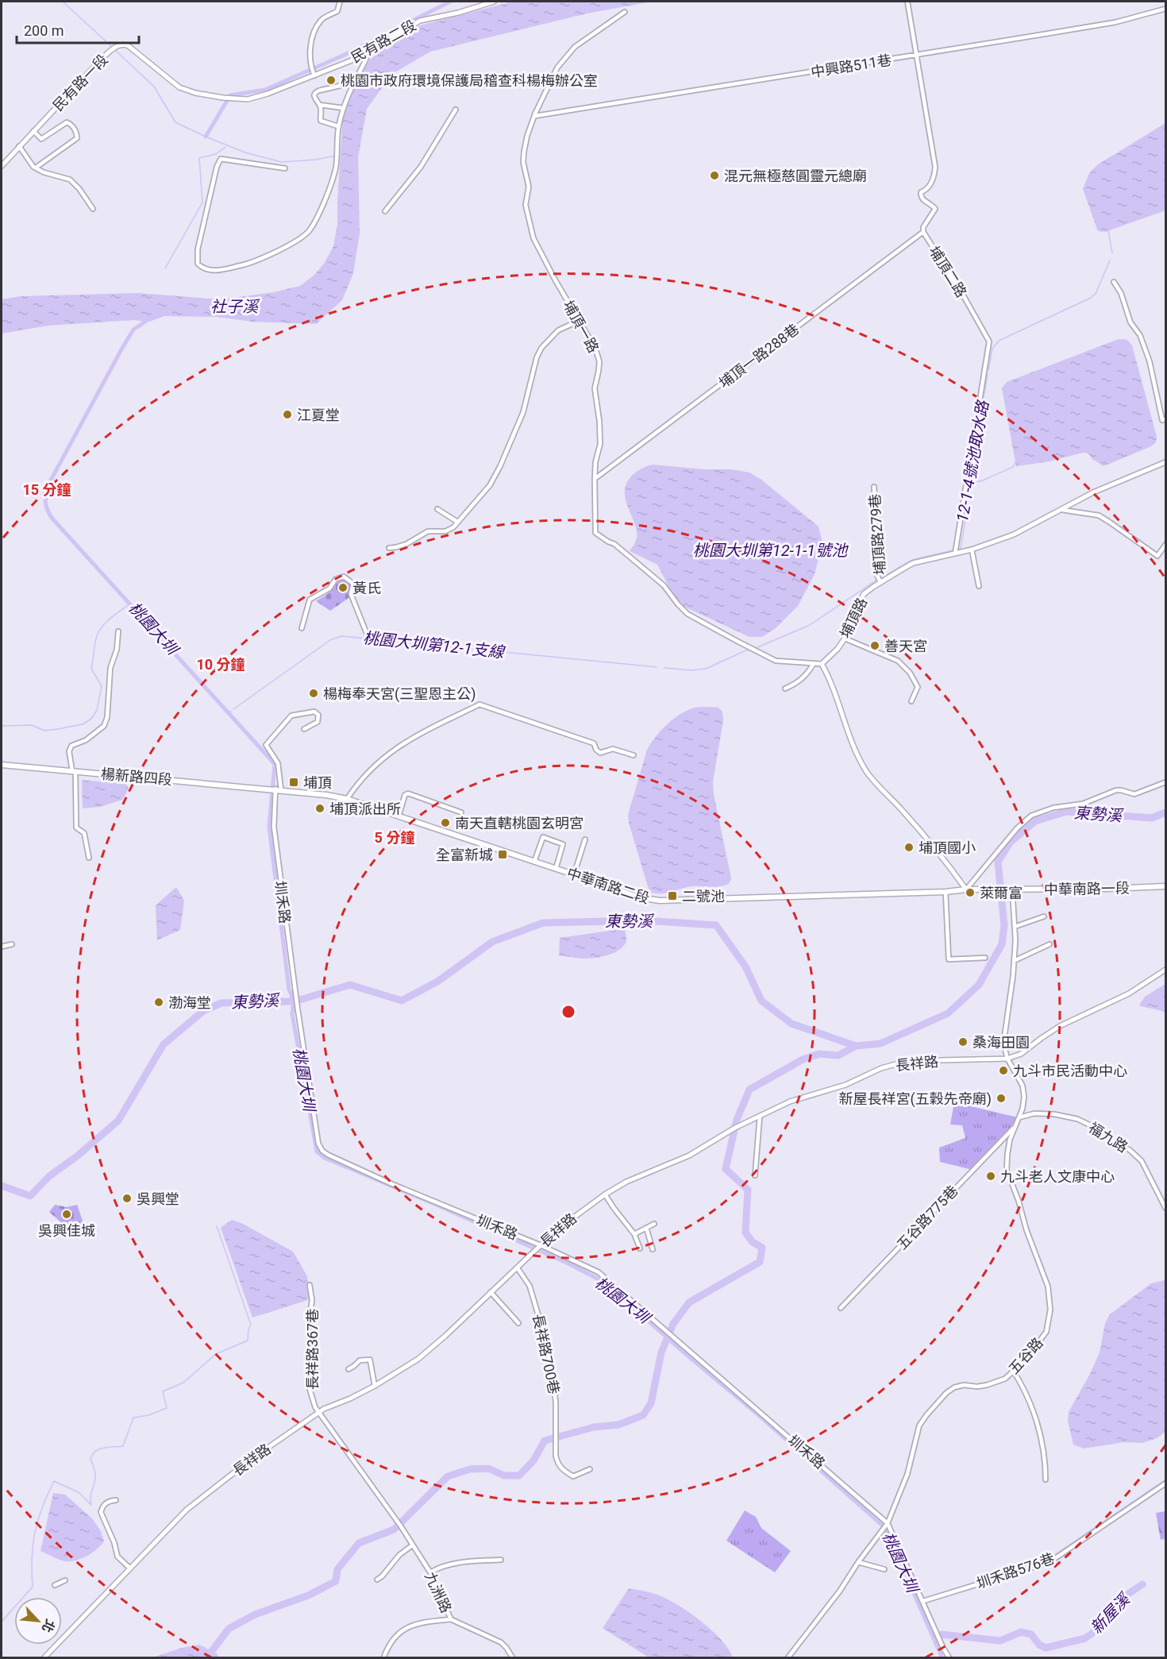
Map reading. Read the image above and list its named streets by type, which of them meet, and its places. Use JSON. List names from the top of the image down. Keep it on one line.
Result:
{"streets":{"main road":["楊新路四段","中華南路二段","中華南路一段"],"street":["民有路二段","中興路511巷","民有路一段","埔頂二路","埔頂一路","埔頂一路288巷","埔頂路279巷","埔頂路","圳禾路","長祥路","福九路","五谷路775巷","長祥路367巷","長祥路700巷","五谷路","圳禾路576巷","九洲路"]},"crossings":[["民有路二段","民有路一段"],["中興路511巷","埔頂二路"],["中興路511巷","埔頂一路"],["埔頂二路","埔頂一路288巷"],["埔頂二路","埔頂路"],["埔頂一路","埔頂一路288巷"],["埔頂一路","埔頂路"],["埔頂路279巷","埔頂路"],["楊新路四段","中華南路二段"],["楊新路四段","圳禾路"],["中華南路二段","中華南路一段"],["中華南路二段","圳禾路"],["圳禾路","長祥路"],["圳禾路","五谷路"],["圳禾路","圳禾路576巷"],["長祥路","長祥路367巷"],["長祥路","長祥路700巷"],["長祥路","五谷路"],["長祥路","九洲路"],["福九路","五谷路"],["五谷路775巷","五谷路"],["長祥路367巷","九洲路"]],"water":["社子溪","12-1-4號池取水路","桃園大圳第12-1-1號池","桃園大圳","桃園大圳第12-1支線","東勢溪","新屋溪"],"places":{"other":["桃園市政府環境保護局稽查科楊梅辦公室","混元無極慈圓靈元總廟","江夏堂","黃氏","善天宮","楊梅奉天宮(三聖恩主公)","埔頂派出所","南天直轄桃園玄明宮","埔頂國小","萊爾富","渤海堂","桑海田園","九斗市民活動中心","新屋長祥宮(五穀先帝廟)","九斗老人文康中心","吳興堂","吳興佳城"],"transit":["埔頂","全富新城","二號池"]},"scale_bar":"200 m","north":"bottom right","rings":["15 分鐘","10 分鐘","5 分鐘"]}
